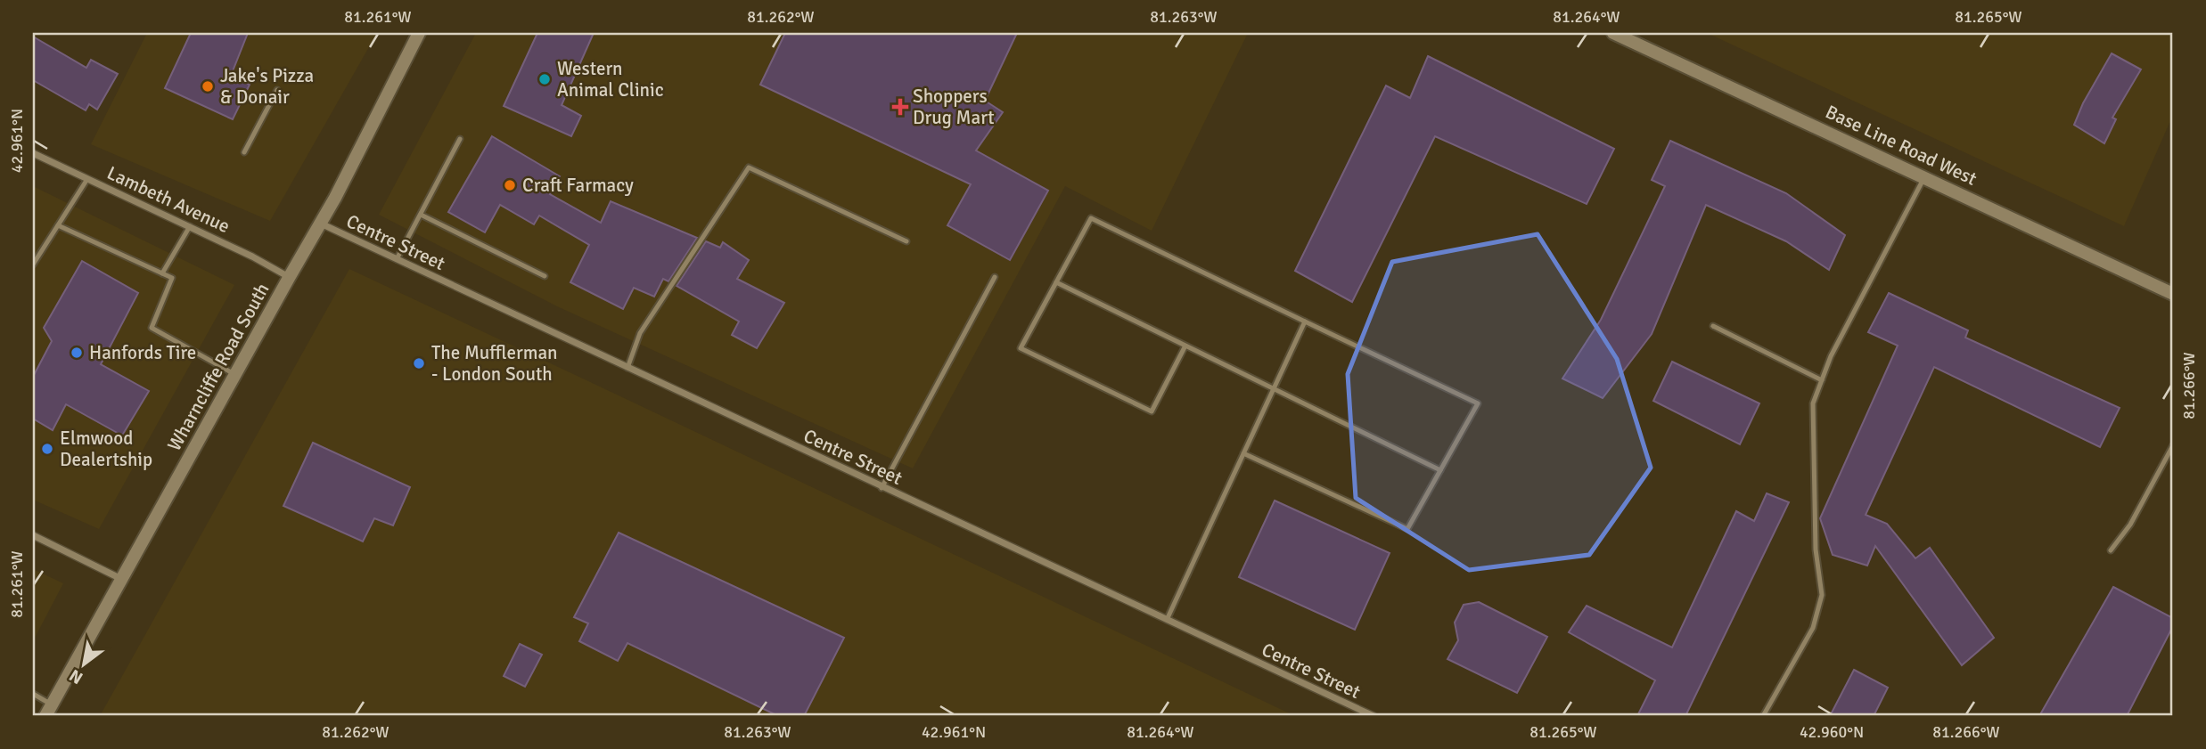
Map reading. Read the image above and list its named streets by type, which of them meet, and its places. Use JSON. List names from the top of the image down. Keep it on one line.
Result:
{"streets":{"main road":["Base Line Road West","Wharncliffe Road South"],"street":["Lambeth Avenue","Centre Street"]},"crossings":[["Lambeth Avenue","Wharncliffe Road South"],["Centre Street","Wharncliffe Road South"]],"places":{"other":["Western Animal Clinic","Jake's Pizza & Donair","Craft Farmacy","Hanfords Tire","The Mufflerman - London South","Elmwood Dealertship"],"health":["Shoppers Drug Mart"]},"north":"bottom left","coordinates":["81.261°W","81.262°W","81.263°W","81.264°W","81.265°W","42.961°N","81.266°W","42.960°N"]}
